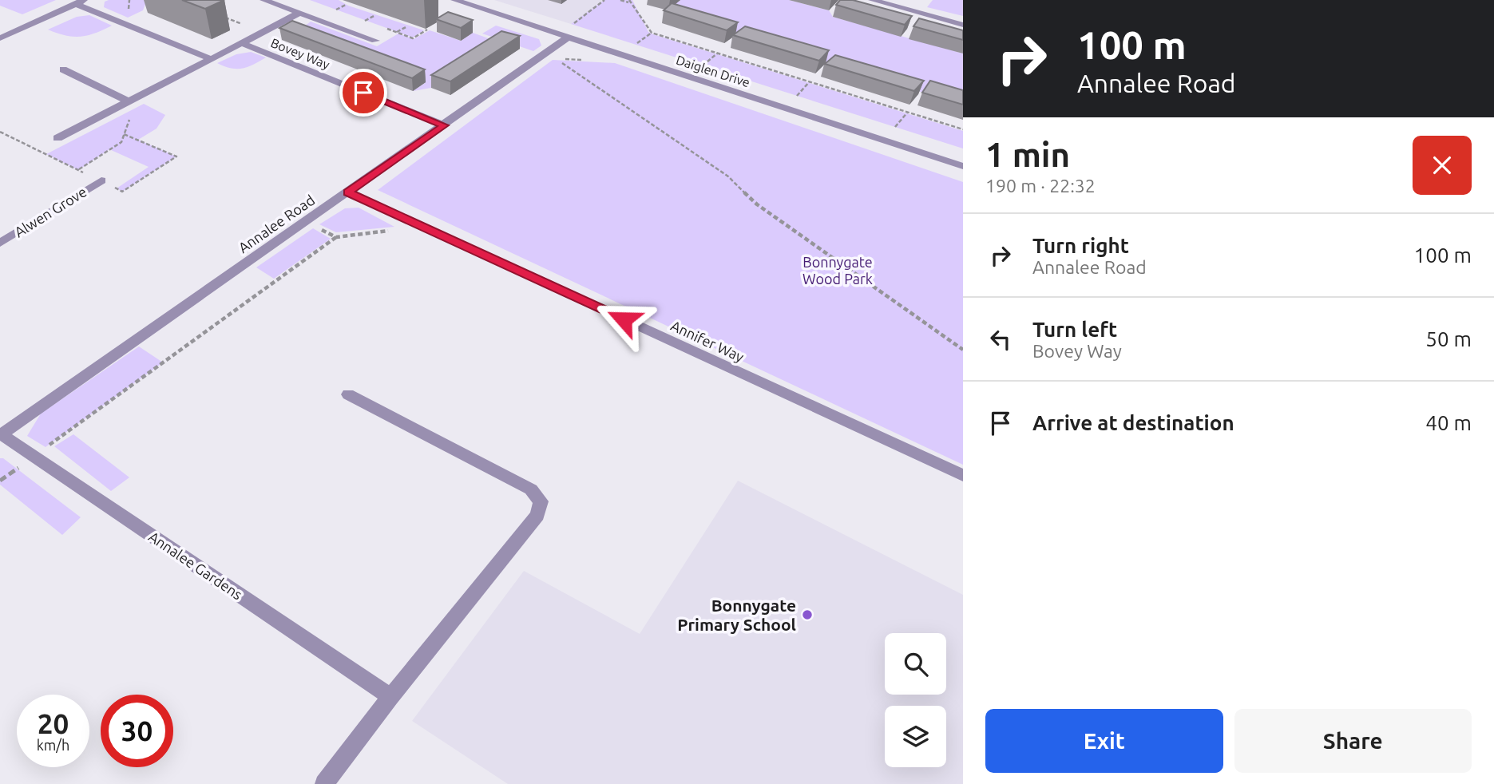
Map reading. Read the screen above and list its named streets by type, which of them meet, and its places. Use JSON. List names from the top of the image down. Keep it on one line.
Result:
{"streets":{"street":["Bovey Way","Daiglen Drive","Alwen Grove","Annalee Road","Annifer Way","Annalee Gardens"]},"crossings":[["Bovey Way","Annalee Road"],["Daiglen Drive","Annalee Road"],["Annalee Road","Annifer Way"],["Annalee Road","Annalee Gardens"]],"parks":["Bonnygate Wood Park"],"places":["Bonnygate Primary School"],"page":{"turn":["100 m","Annalee Road"],"heading":["1 min","190 m · 22:32"],"list":[{"name":"Turn right","note":"Annalee Road","value":"100 m"},{"name":"Turn left","note":"Bovey Way","value":"50 m"},{"name":"Arrive at destination","value":"40 m"}],"speed":"20 km/h","limit":"30","buttons":["Exit","Share"]}}
